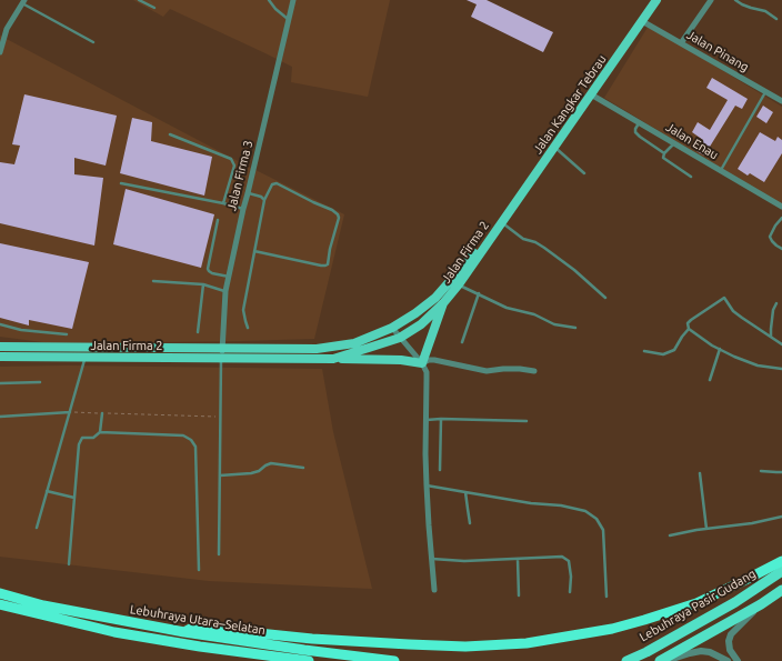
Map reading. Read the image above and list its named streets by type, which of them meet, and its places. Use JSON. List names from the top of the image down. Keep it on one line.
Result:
{"streets":{"highway":["Lebuhraya Pasir Gudang","Lebuhraya Utara–Selatan"],"main road":["Jalan Kangkar Tebrau","Jalan Firma 2"],"street":["Jalan Pinang","Jalan Enau","Jalan Firma 3"]},"crossings":[["Jalan Pinang","Jalan Kangkar Tebrau"],["Jalan Kangkar Tebrau","Jalan Enau"],["Jalan Kangkar Tebrau","Jalan Firma 2"],["Jalan Firma 3","Jalan Firma 2"]]}
